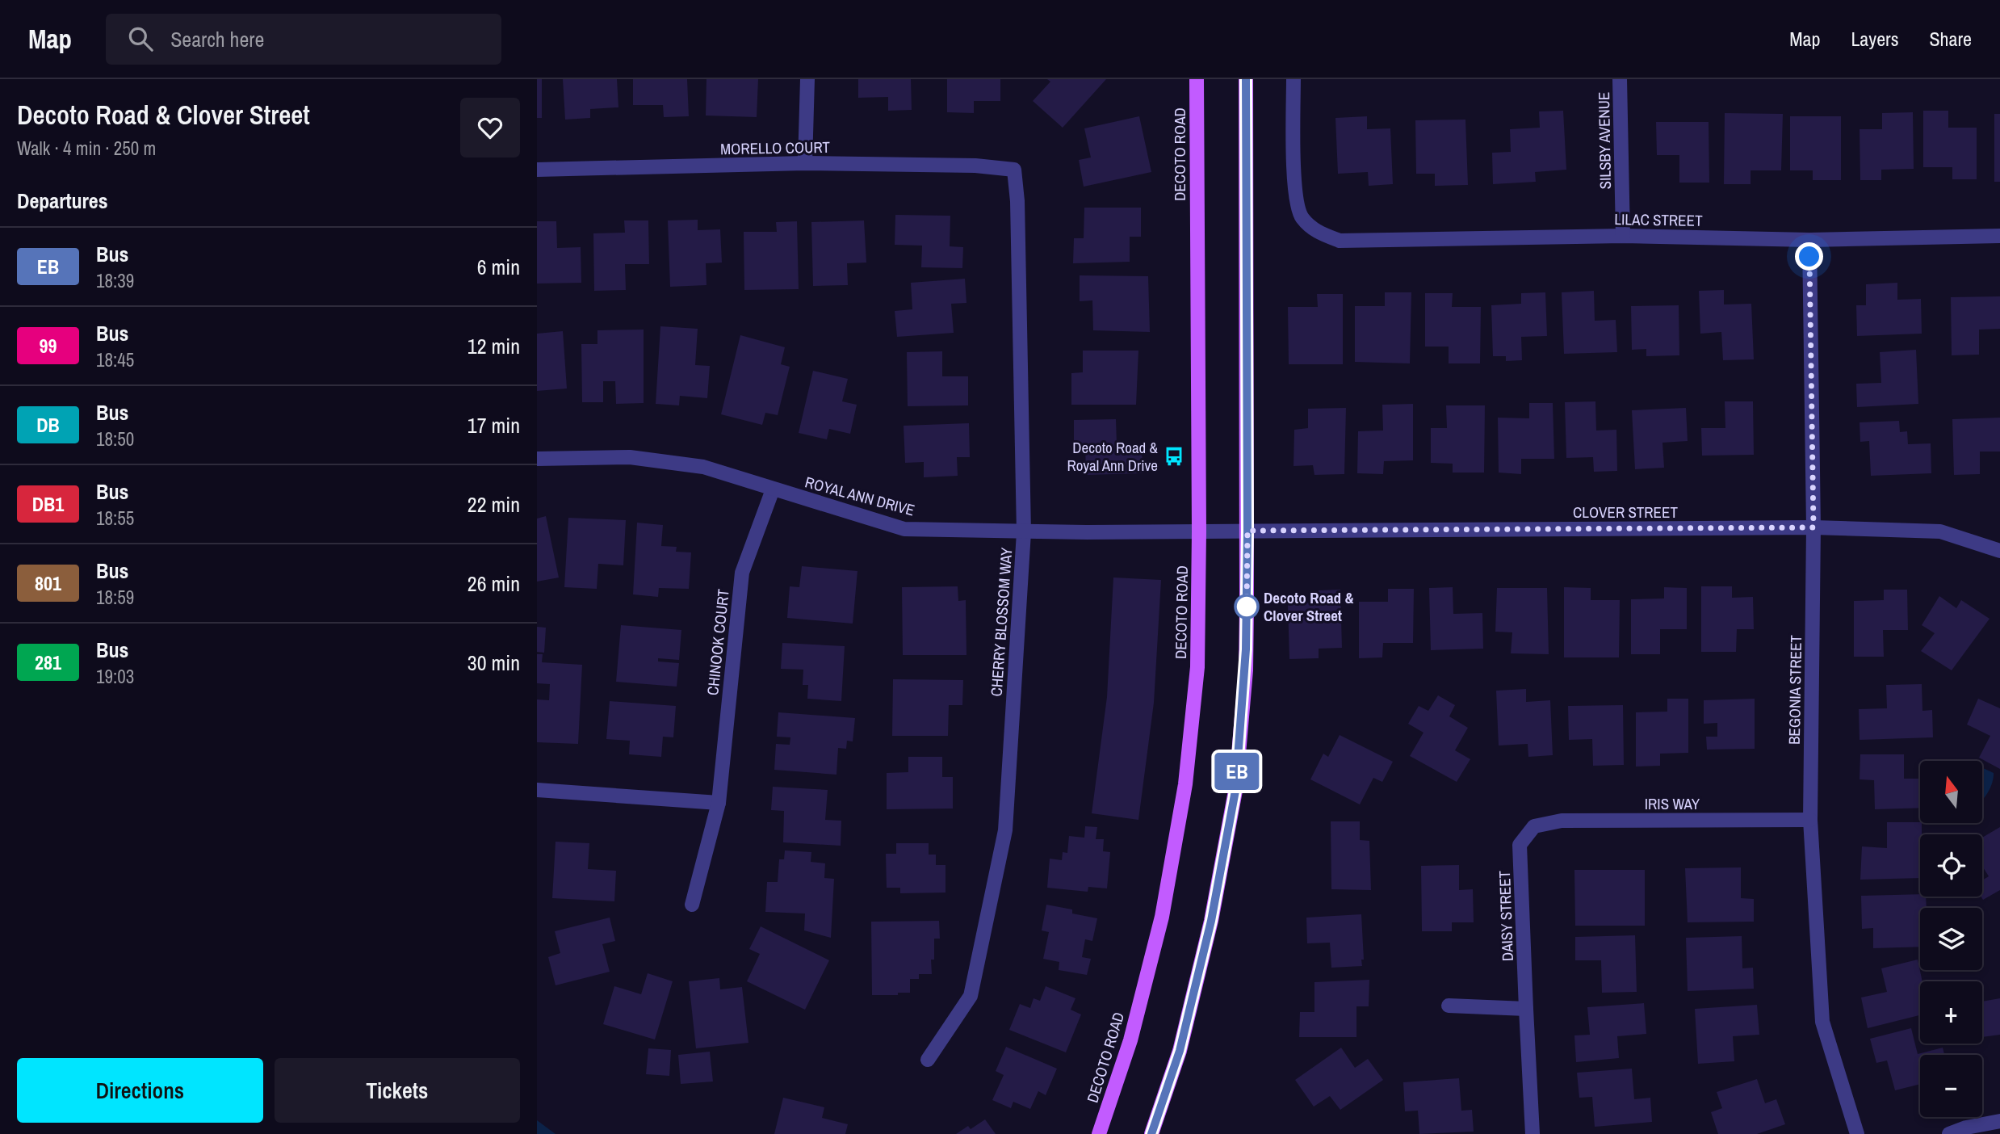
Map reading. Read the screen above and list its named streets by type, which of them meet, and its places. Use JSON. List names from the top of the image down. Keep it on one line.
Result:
{"streets":{"main road":["DECOTO ROAD"],"street":["SILSBY AVENUE","MORELLO COURT","LILAC STREET","ROYAL ANN DRIVE","CLOVER STREET","CHERRY BLOSSOM WAY","CHINOOK COURT","BEGONIA STREET","IRIS WAY","DAISY STREET"]},"crossings":[["SILSBY AVENUE","LILAC STREET"],["MORELLO COURT","CHERRY BLOSSOM WAY"],["DECOTO ROAD","ROYAL ANN DRIVE"],["LILAC STREET","BEGONIA STREET"],["ROYAL ANN DRIVE","CLOVER STREET"],["ROYAL ANN DRIVE","CHERRY BLOSSOM WAY"],["ROYAL ANN DRIVE","CHINOOK COURT"],["CLOVER STREET","BEGONIA STREET"],["BEGONIA STREET","IRIS WAY"],["IRIS WAY","DAISY STREET"]],"places":{"bus stop":["Decoto Road & Royal Ann Drive"],"other":["Decoto Road & Clover Street"]},"lines":["bus line EB"],"north":"top","page":{"header":"Map","search":"Search here","nav":["Map","Layers","Share"],"heading":[["Decoto Road & Clover Street","Walk · 4 min · 250 m"],"Departures"],"on_map":"EB","list":[{"mark":"EB","name":"Bus","note":"18:39","value":"6 min"},{"mark":"99","name":"Bus","note":"18:45","value":"12 min"},{"mark":"DB","name":"Bus","note":"18:50","value":"17 min"},{"mark":"DB1","name":"Bus","note":"18:55","value":"22 min"},{"mark":"801","name":"Bus","note":"18:59","value":"26 min"},{"mark":"281","name":"Bus","note":"19:03","value":"30 min"}],"map_buttons":["+","−"],"buttons":["Directions","Tickets"]}}
